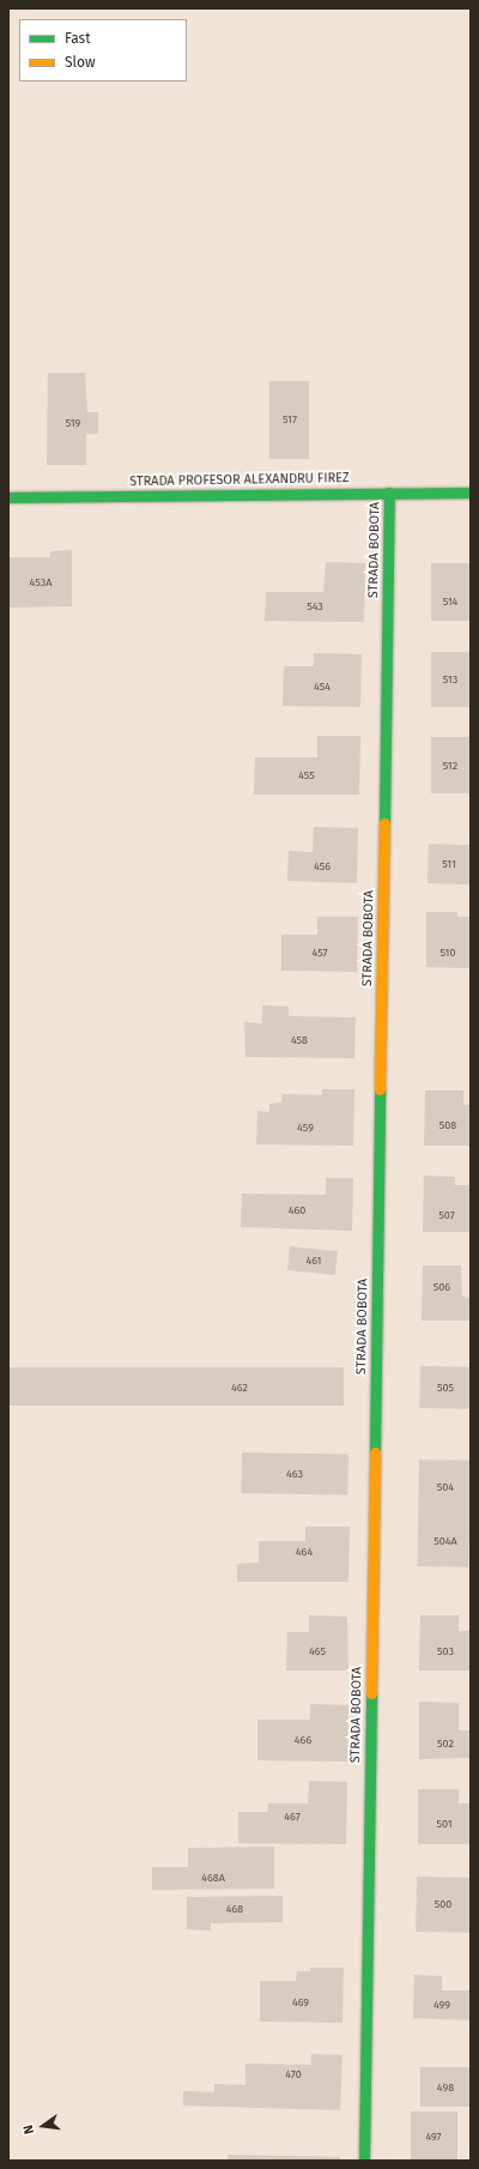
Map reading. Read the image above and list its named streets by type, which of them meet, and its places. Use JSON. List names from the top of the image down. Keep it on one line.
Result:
{"streets":{"street":["STRADA PROFESOR ALEXANDRU FIREZ","STRADA BOBOTA"]},"crossings":[["STRADA PROFESOR ALEXANDRU FIREZ","STRADA BOBOTA"]],"house_numbers":["517","519","453A","514","543","513","454","512","455","511","456","457","510","458","508","459","460","507","461","506","462","505","463","504","504A","464","465","503","466","502","467","501","468A","500","468","469","499","470","498","497"],"legend":["Fast","Slow"],"north":"left"}
